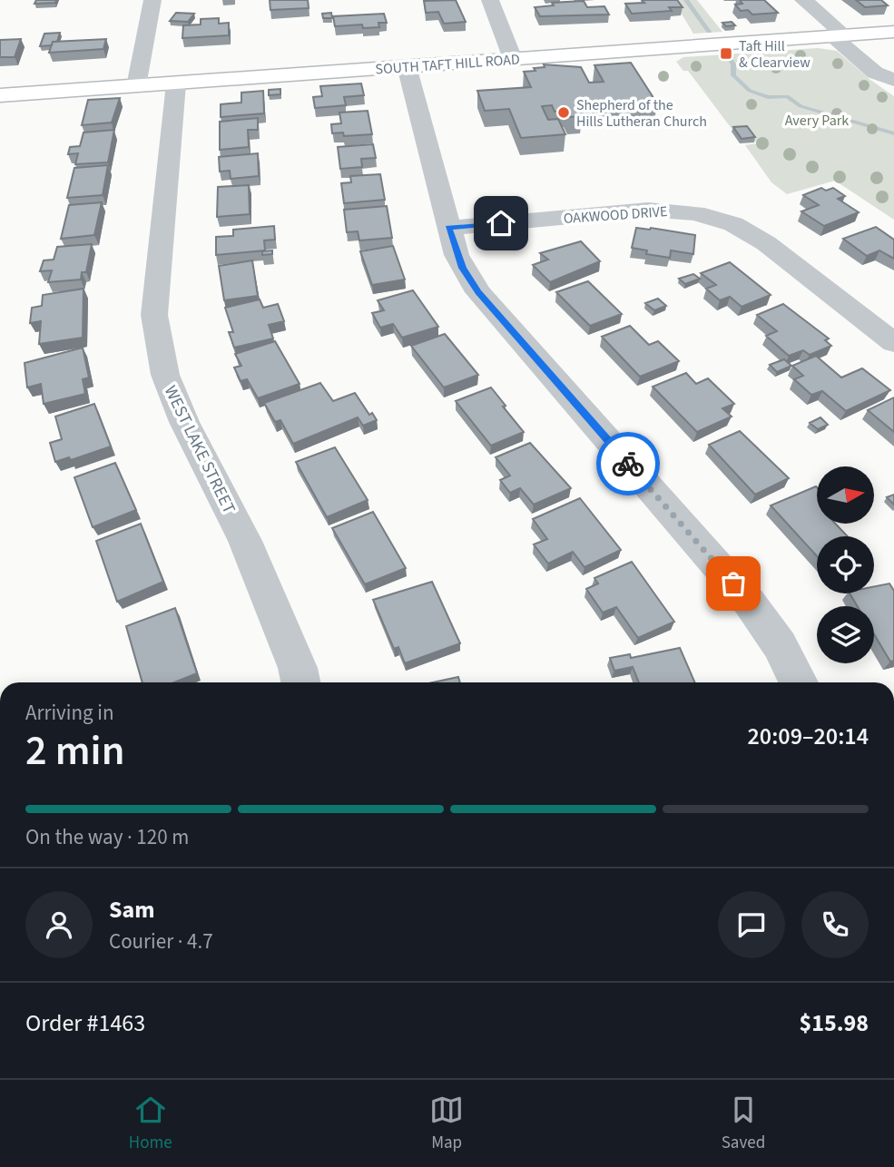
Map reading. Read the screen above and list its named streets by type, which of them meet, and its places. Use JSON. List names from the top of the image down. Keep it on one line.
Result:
{"streets":{"main road":["SOUTH TAFT HILL ROAD"],"street":["OAKWOOD DRIVE","WEST LAKE STREET"]},"crossings":[["SOUTH TAFT HILL ROAD","WEST LAKE STREET"]],"parks":["Avery Park"],"places":{"transit":["Taft Hill & Clearview"],"other":["Shepherd of the Hills Lutheran Church"]},"north":"right","page":{"heading":["2 min","Arriving in","20:09–20:14"],"panel":["Sam","Courier · 4.7","Order #1463","$15.98"],"bar":"On the way · 120 m","tabs":["Home","Map","Saved"]}}
